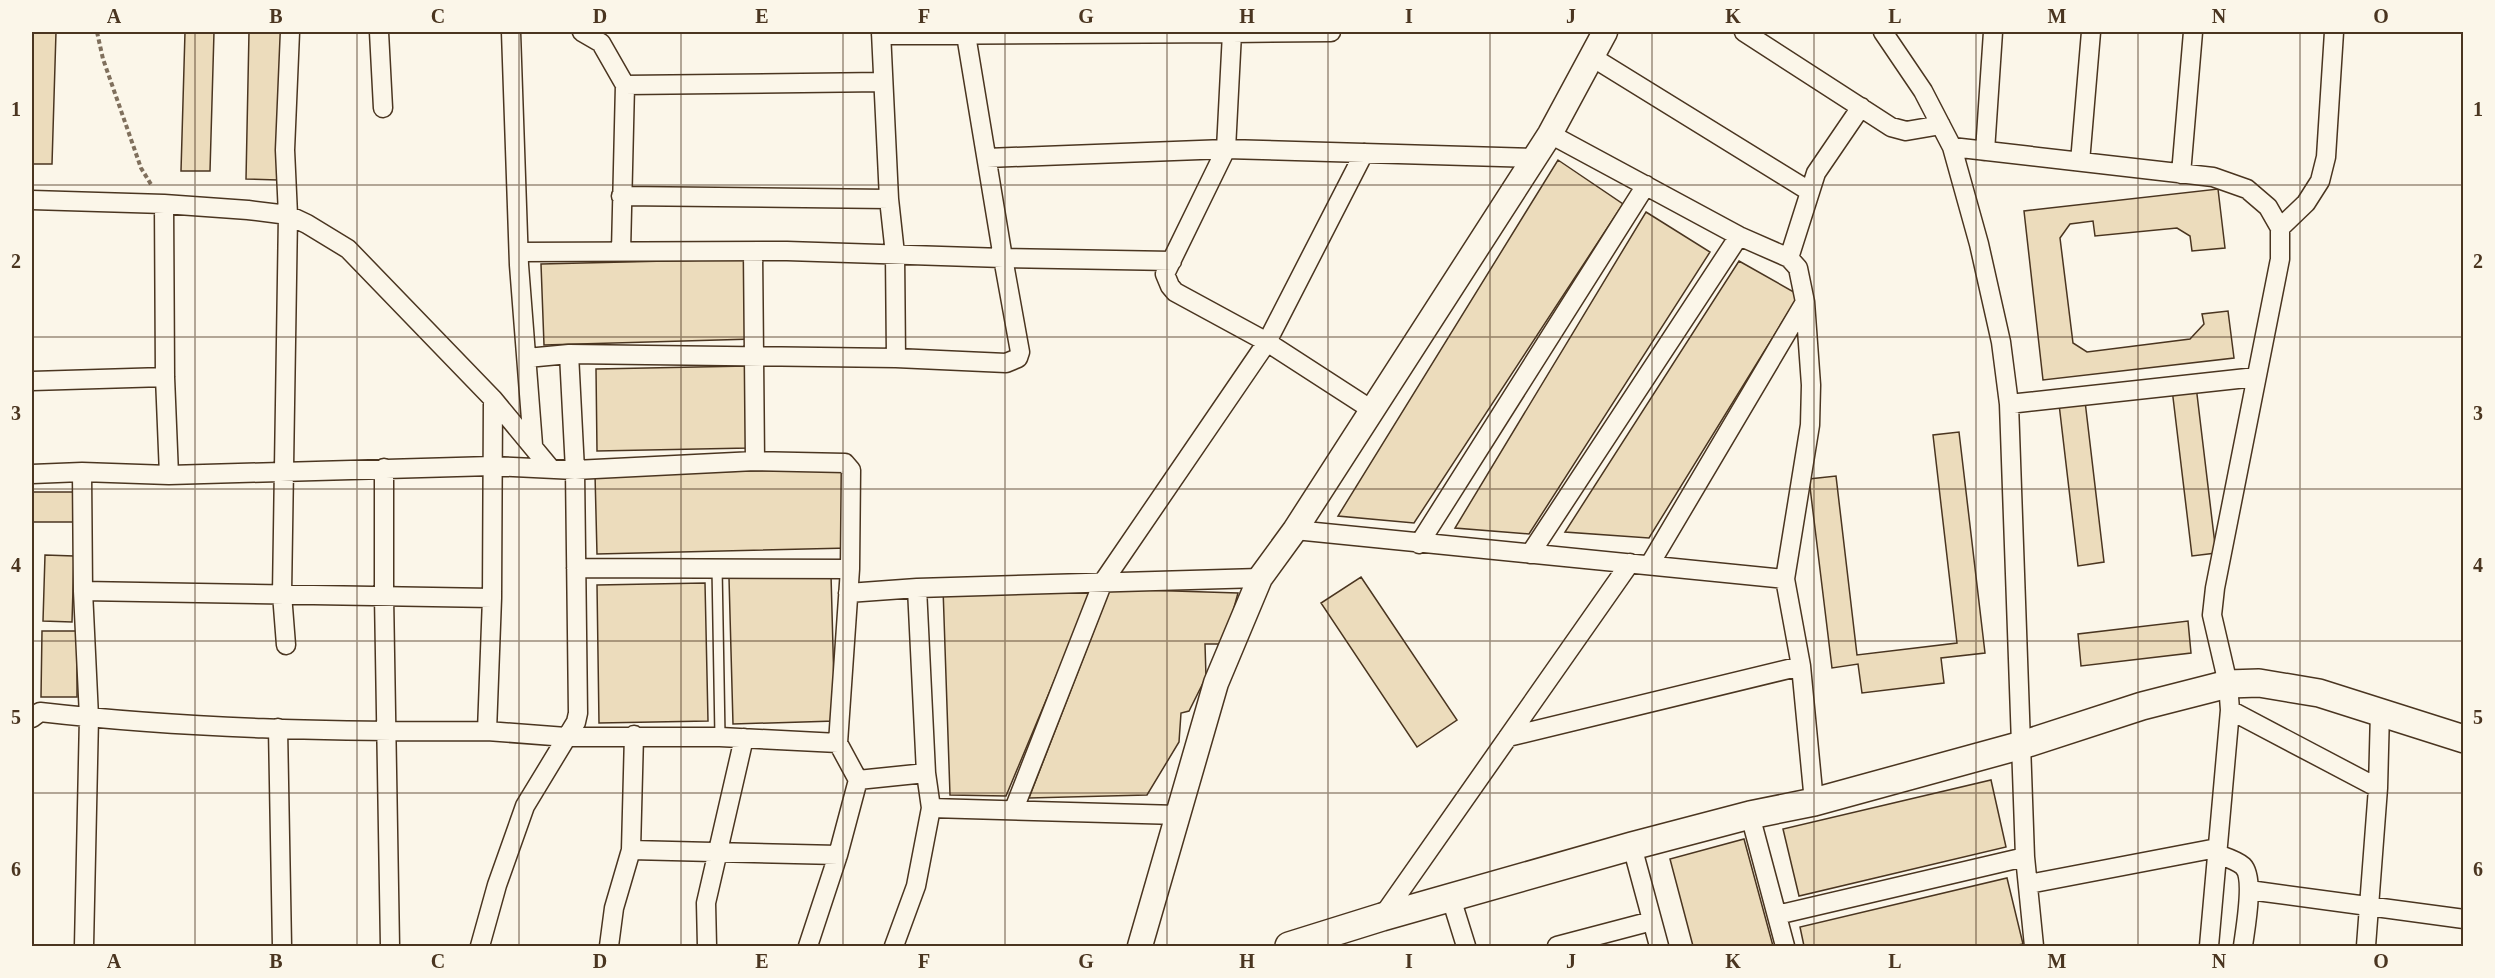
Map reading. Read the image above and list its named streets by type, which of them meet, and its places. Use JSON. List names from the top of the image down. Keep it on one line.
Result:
{"grid":{"columns":["A","B","C","D","E","F","G","H","I","J","K","L","M","N","O"],"rows":["1","2","3","4","5","6"]}}
